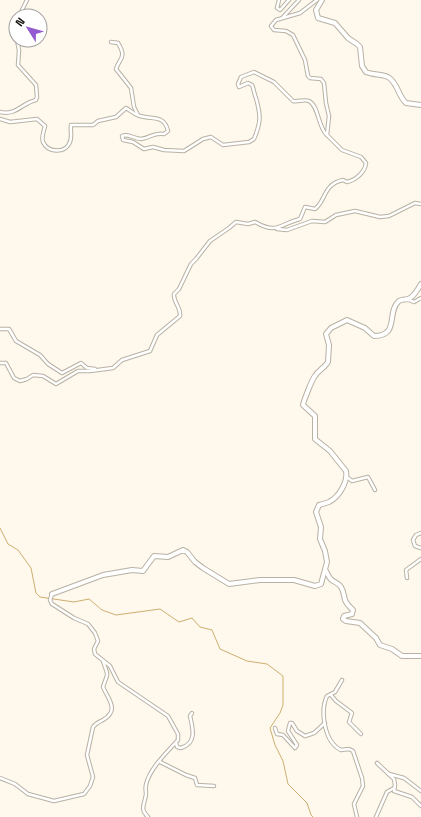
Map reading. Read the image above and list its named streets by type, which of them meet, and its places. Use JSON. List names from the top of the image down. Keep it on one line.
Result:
{"north":"top left"}
